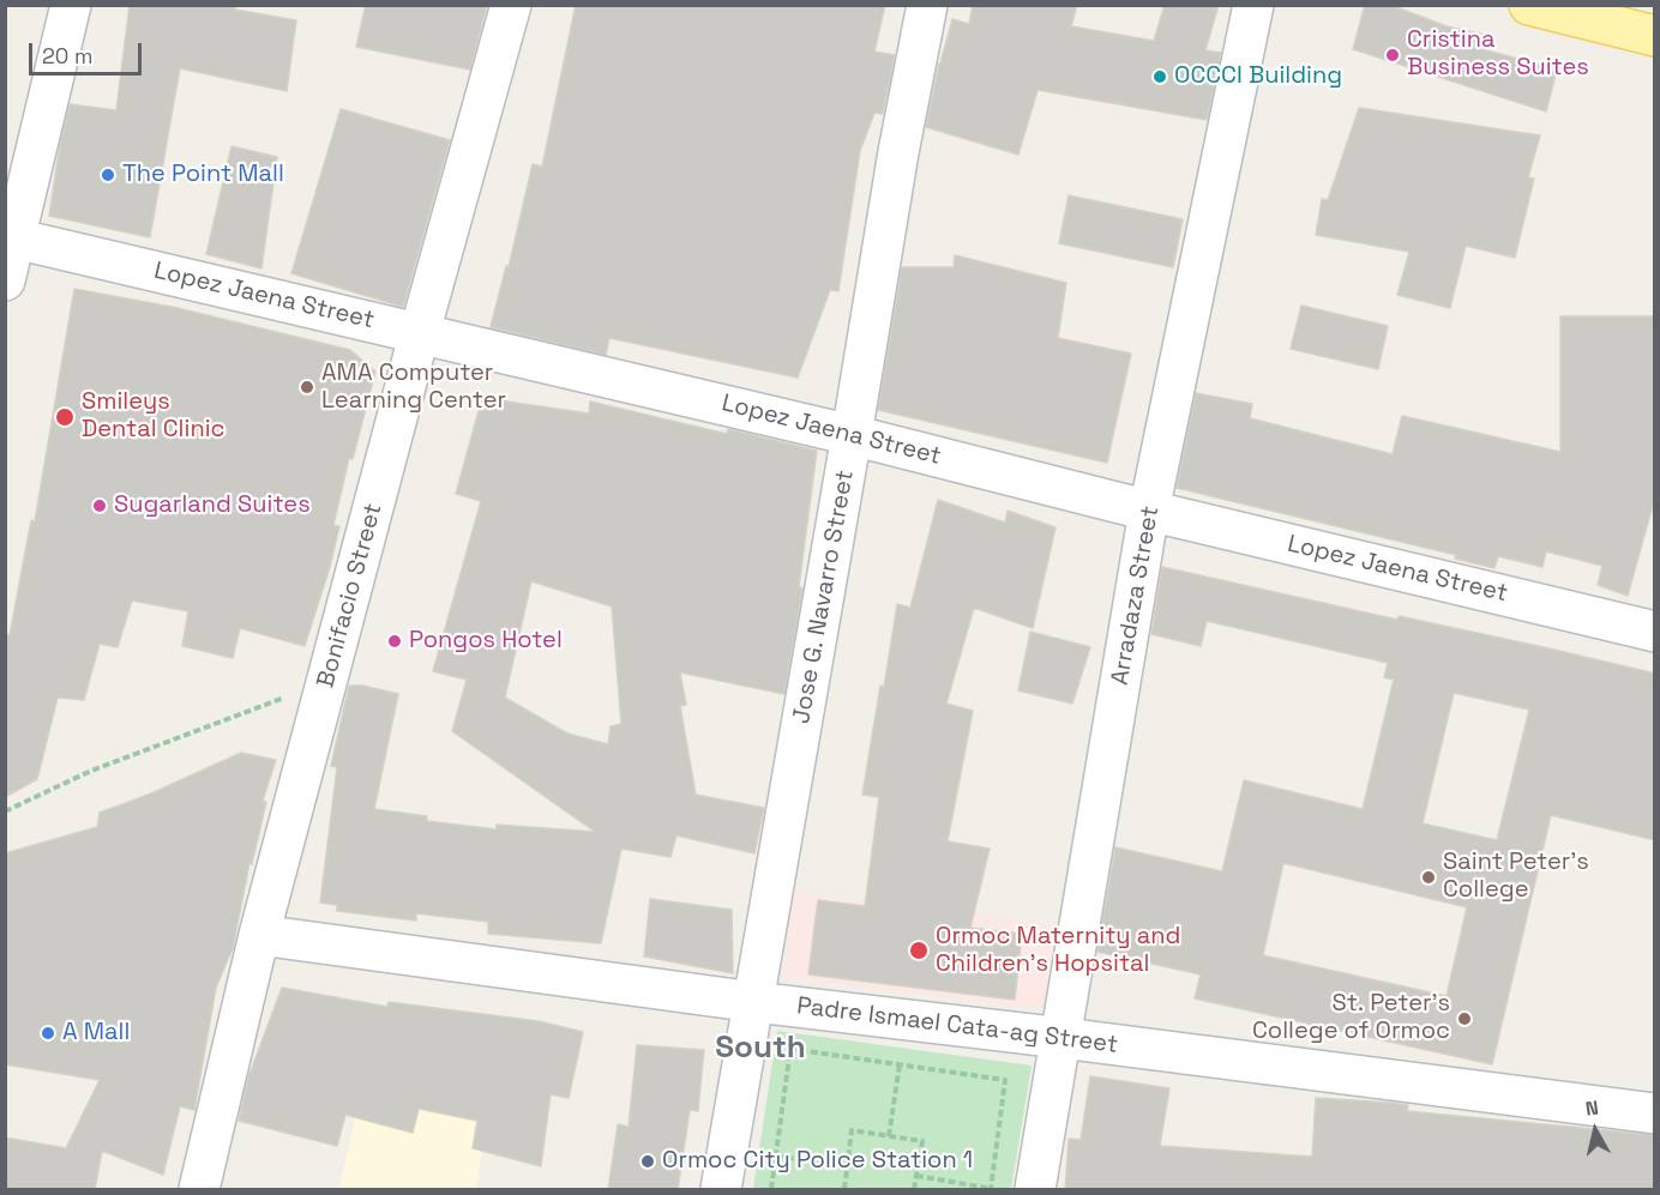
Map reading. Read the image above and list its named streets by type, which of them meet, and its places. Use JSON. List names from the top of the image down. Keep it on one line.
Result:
{"streets":{"street":["Lopez Jaena Street","Bonifacio Street","Arradaza Street","Jose G. Navarro Street","Padre Ismael Cata-ag Street"]},"crossings":[["Lopez Jaena Street","Bonifacio Street"],["Lopez Jaena Street","Arradaza Street"],["Lopez Jaena Street","Jose G. Navarro Street"],["Bonifacio Street","Padre Ismael Cata-ag Street"],["Arradaza Street","Padre Ismael Cata-ag Street"],["Jose G. Navarro Street","Padre Ismael Cata-ag Street"]],"districts":["South"],"places":["Cristina Business Suites","OCCCI Building","The Point Mall","AMA Computer Learning Center","Smileys Dental Clinic","Sugarland Suites","Pongos Hotel","Saint Peter's College","Ormoc Maternity and Children's Hopsital","St. Peter’s College of Ormoc","A Mall","Ormoc City Police Station 1"],"scale_bar":"20 m","north":"top"}
